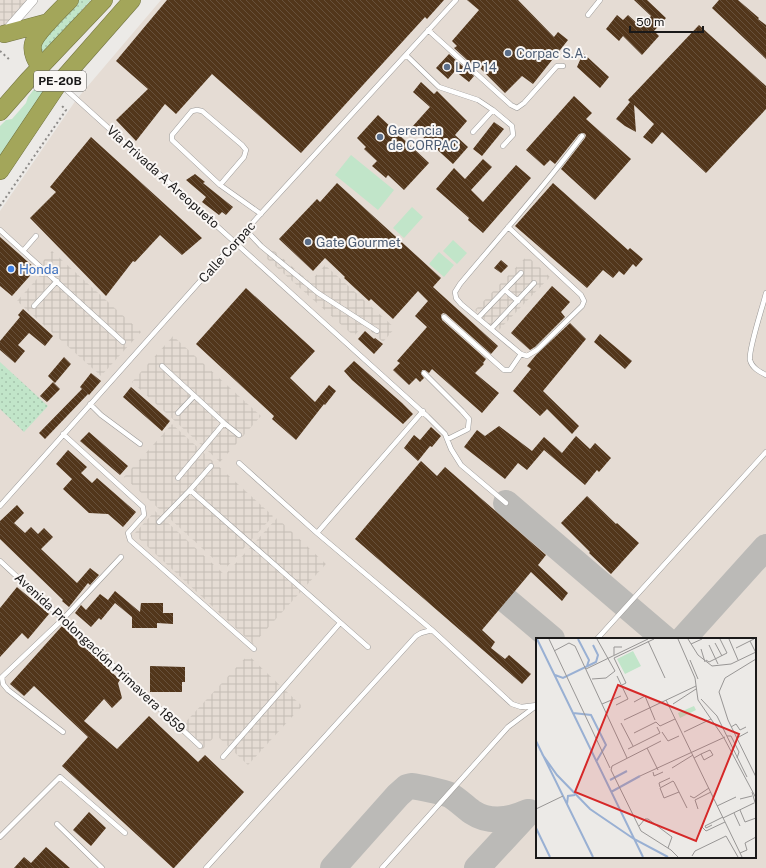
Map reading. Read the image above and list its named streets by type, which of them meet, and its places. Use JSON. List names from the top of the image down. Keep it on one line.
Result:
{"streets":{"highway":["PE-20B"],"lane":["Vía Privada A Areopueto","Calle Corpac","Avenida Prolongación Primavera 1859"]},"crossings":[["PE-20B","Vía Privada A Areopueto"],["Vía Privada A Areopueto","Calle Corpac"]],"places":["Corpac S.A.","LAP 14","Gerencia de CORPAC","Gate Gourmet","Honda"],"scale_bar":"50 m"}
